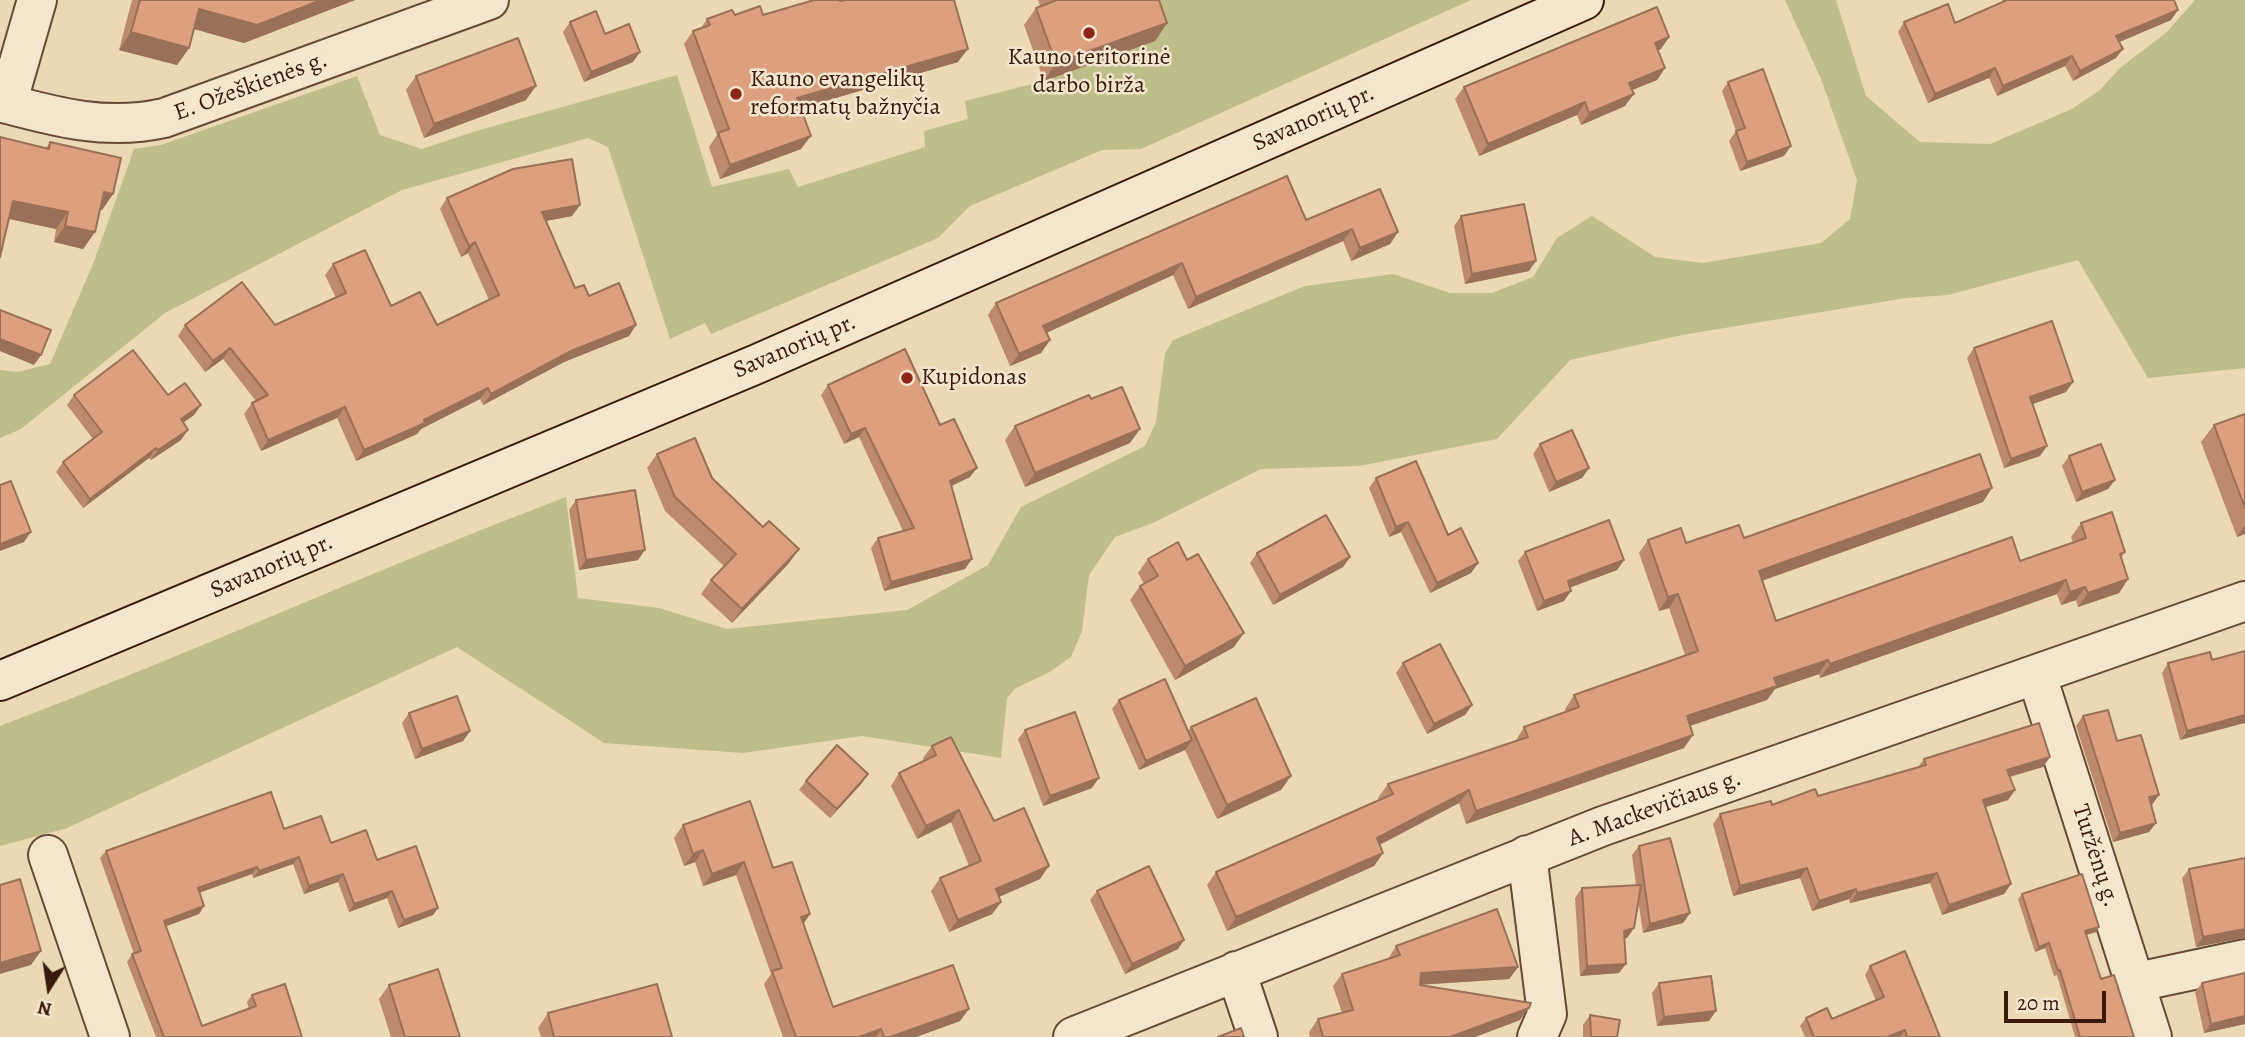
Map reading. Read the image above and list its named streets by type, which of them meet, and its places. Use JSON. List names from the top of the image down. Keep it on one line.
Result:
{"streets":{"street":["E. Ožeškienės g.","Savanorių pr.","A. Mackevičiaus g.","Turžėnų g."]},"crossings":[["A. Mackevičiaus g.","Turžėnų g."]],"places":["Kauno teritorinė darbo birža","Kauno evangelikų reformatų bažnyčia","Kupidonas"],"scale_bar":"20 m","north":"bottom"}
